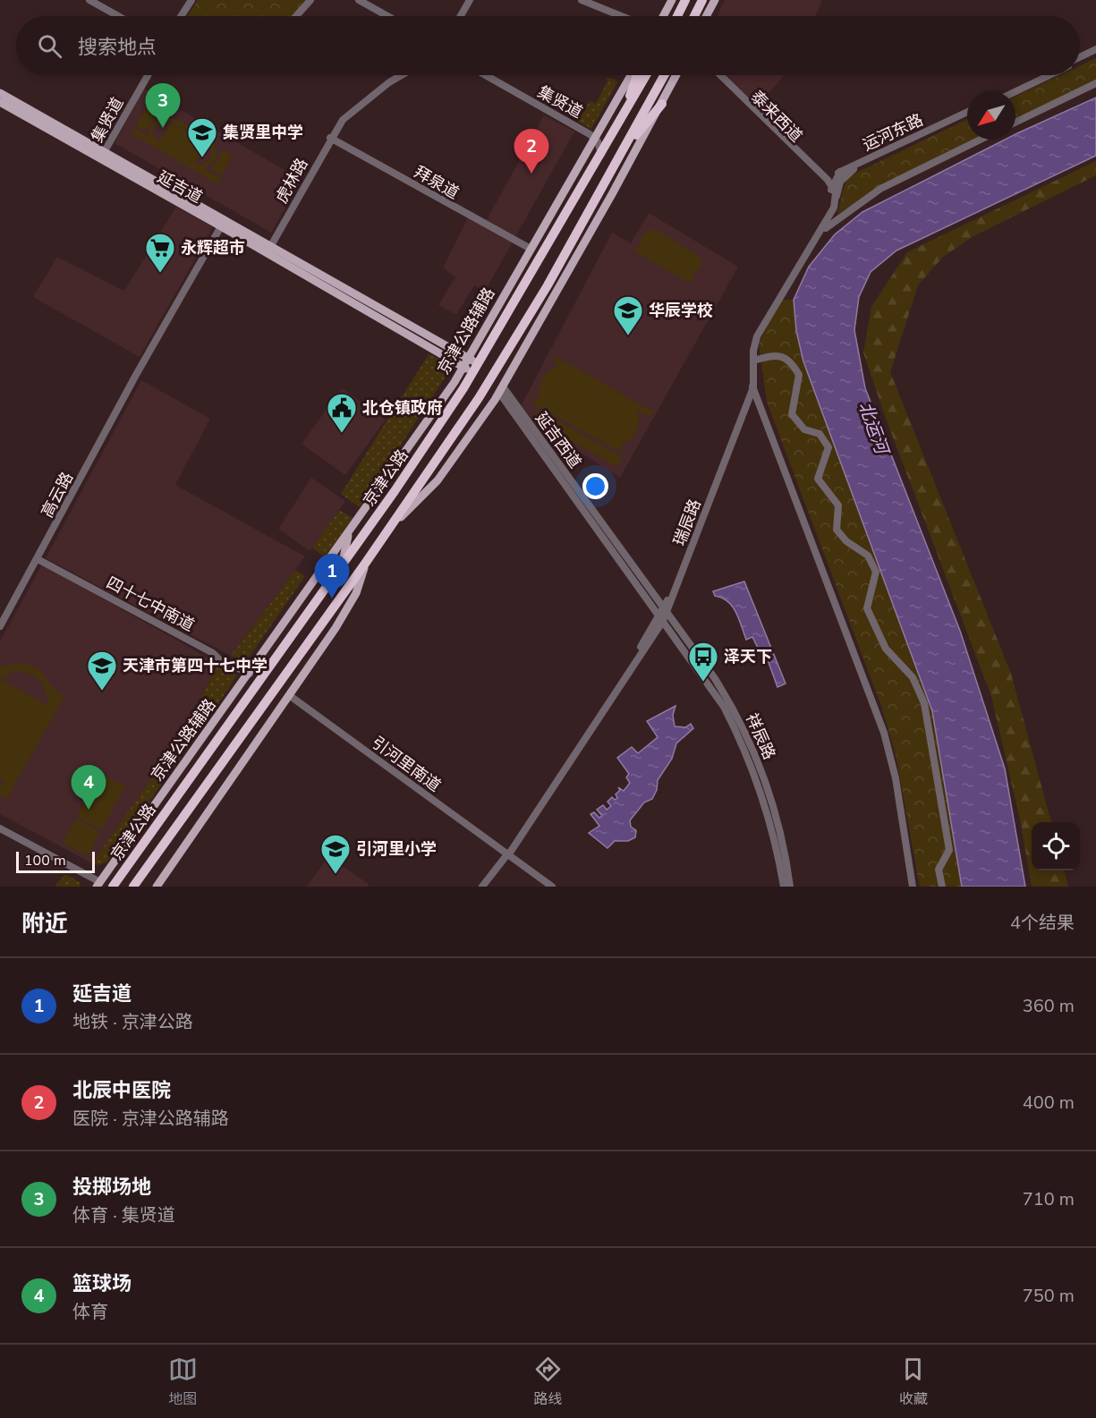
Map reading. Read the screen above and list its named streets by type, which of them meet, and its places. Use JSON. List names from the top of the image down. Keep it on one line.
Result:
{"streets":{"highway":["京津公路"],"main road":["延吉道","京津公路辅路"],"street":["集贤道","泰来西道","运河东路","虎林路","拜泉道","延吉西道","高云路","瑞辰路","四十七中南道","祥辰路","引河里南道"]},"crossings":[["集贤道","延吉道"],["集贤道","京津公路辅路"],["集贤道","京津公路"],["泰来西道","运河东路"],["虎林路","拜泉道"],["虎林路","延吉道"],["拜泉道","京津公路辅路"],["延吉道","京津公路辅路"],["延吉道","高云路"],["京津公路辅路","四十七中南道"],["延吉西道","瑞辰路"],["延吉西道","祥辰路"],["高云路","四十七中南道"],["瑞辰路","祥辰路"],["瑞辰路","引河里南道"]],"water":["北运河"],"places":{"school or university":["集贤里中学","华辰学校","天津市第四十七中学","引河里小学"],"supermarket":["永辉超市"],"public building":["北仓镇政府"],"bus stop":["泽天下"]},"scale_bar":"100 m","north":"bottom left","page":{"search":"搜索地点","pins":["3","2","1","4"],"scale":"100 m","heading":["附近","4个结果"],"list":[{"mark":"1","name":"延吉道","note":"地铁 · 京津公路","value":"360 m"},{"mark":"2","name":"北辰中医院","note":"医院 · 京津公路辅路","value":"400 m"},{"mark":"3","name":"投掷场地","note":"体育 · 集贤道","value":"710 m"},{"mark":"4","name":"篮球场","note":"体育","value":"750 m"}],"nav":["地图","路线","收藏"]}}
